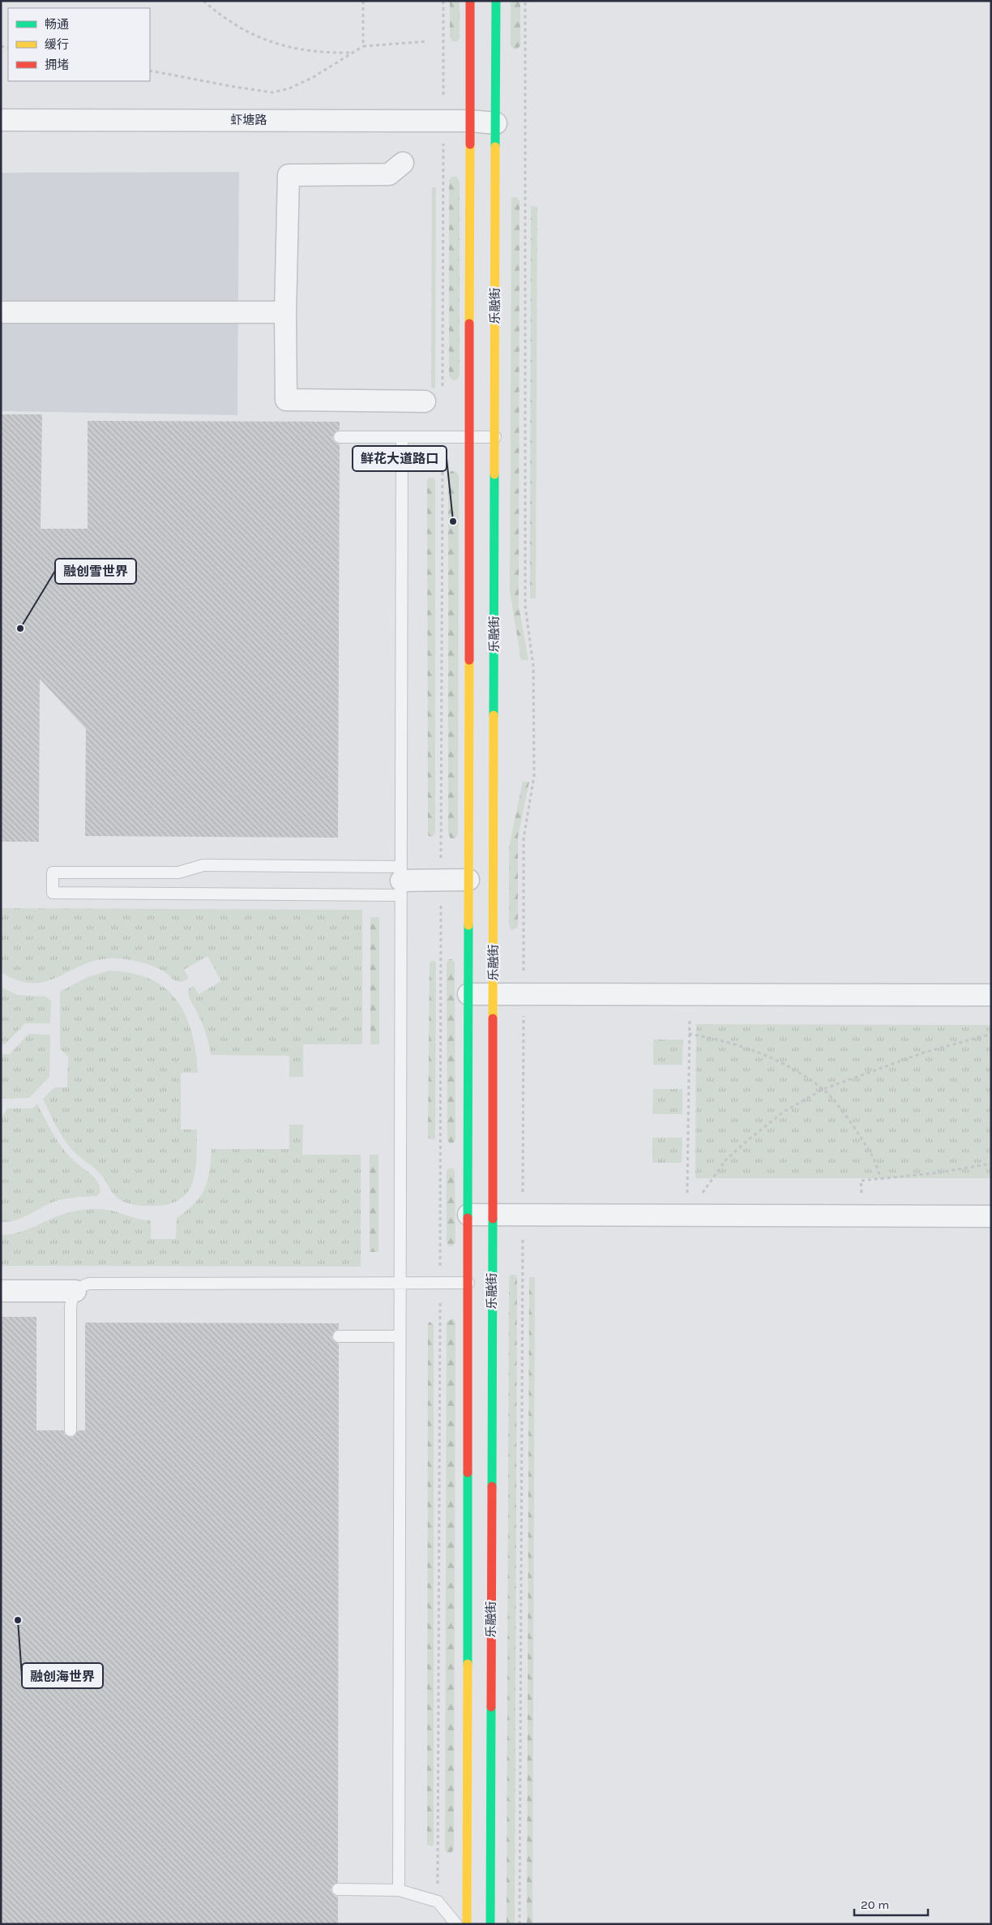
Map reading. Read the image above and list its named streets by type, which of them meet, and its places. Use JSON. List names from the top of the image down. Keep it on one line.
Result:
{"streets":{"street":["虾塘路","乐融街"]},"crossings":[["虾塘路","乐融街"]],"places":["鲜花大道路口","融创雪世界","融创海世界"],"legend":["畅通","缓行","拥堵"],"scale_bar":"20 m"}
